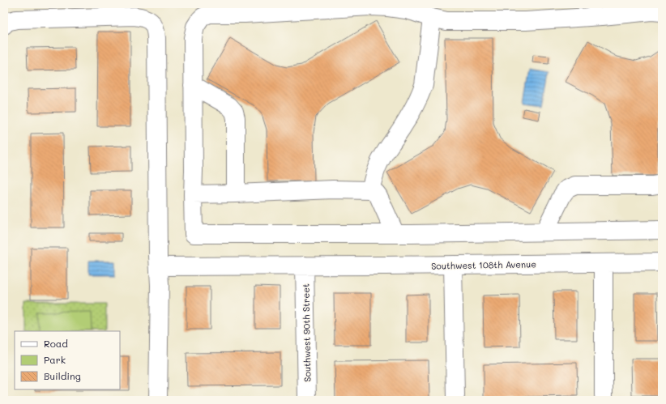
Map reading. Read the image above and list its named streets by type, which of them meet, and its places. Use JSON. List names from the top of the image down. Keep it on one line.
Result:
{"streets":{"street":["Southwest 108th Avenue","Southwest 90th Street"]},"crossings":[["Southwest 108th Avenue","Southwest 90th Street"]],"legend":["Road","Park","Building"]}
